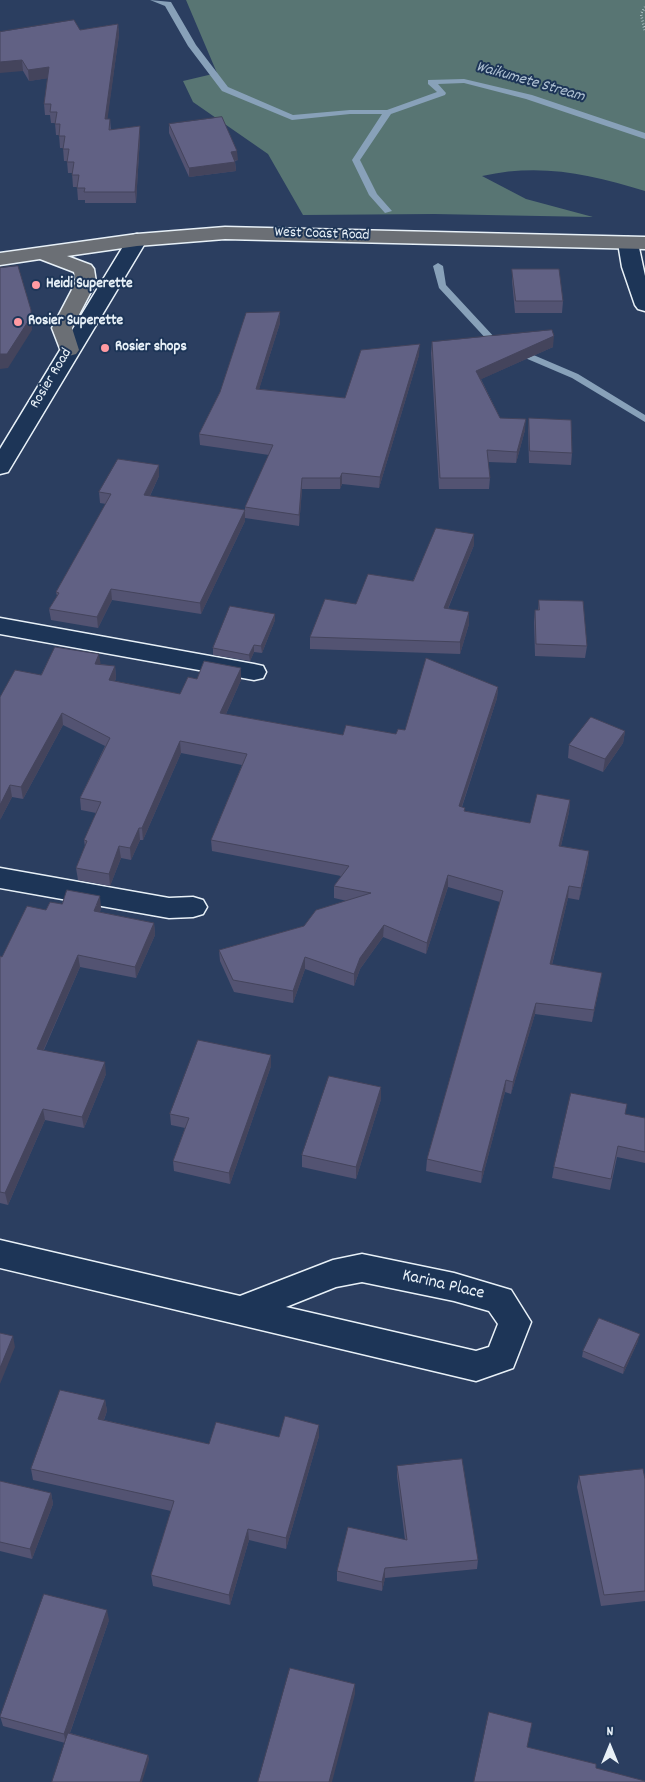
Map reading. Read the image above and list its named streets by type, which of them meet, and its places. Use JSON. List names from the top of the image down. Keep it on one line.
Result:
{"streets":{"main road":["West Coast Road"],"street":["Rosier Road","Karina Place"]},"crossings":[["West Coast Road","Rosier Road"]],"water":["Waikumete Stream"],"places":["Heidi Superette","Rosier Superette","Rosier shops"],"north":"top"}
